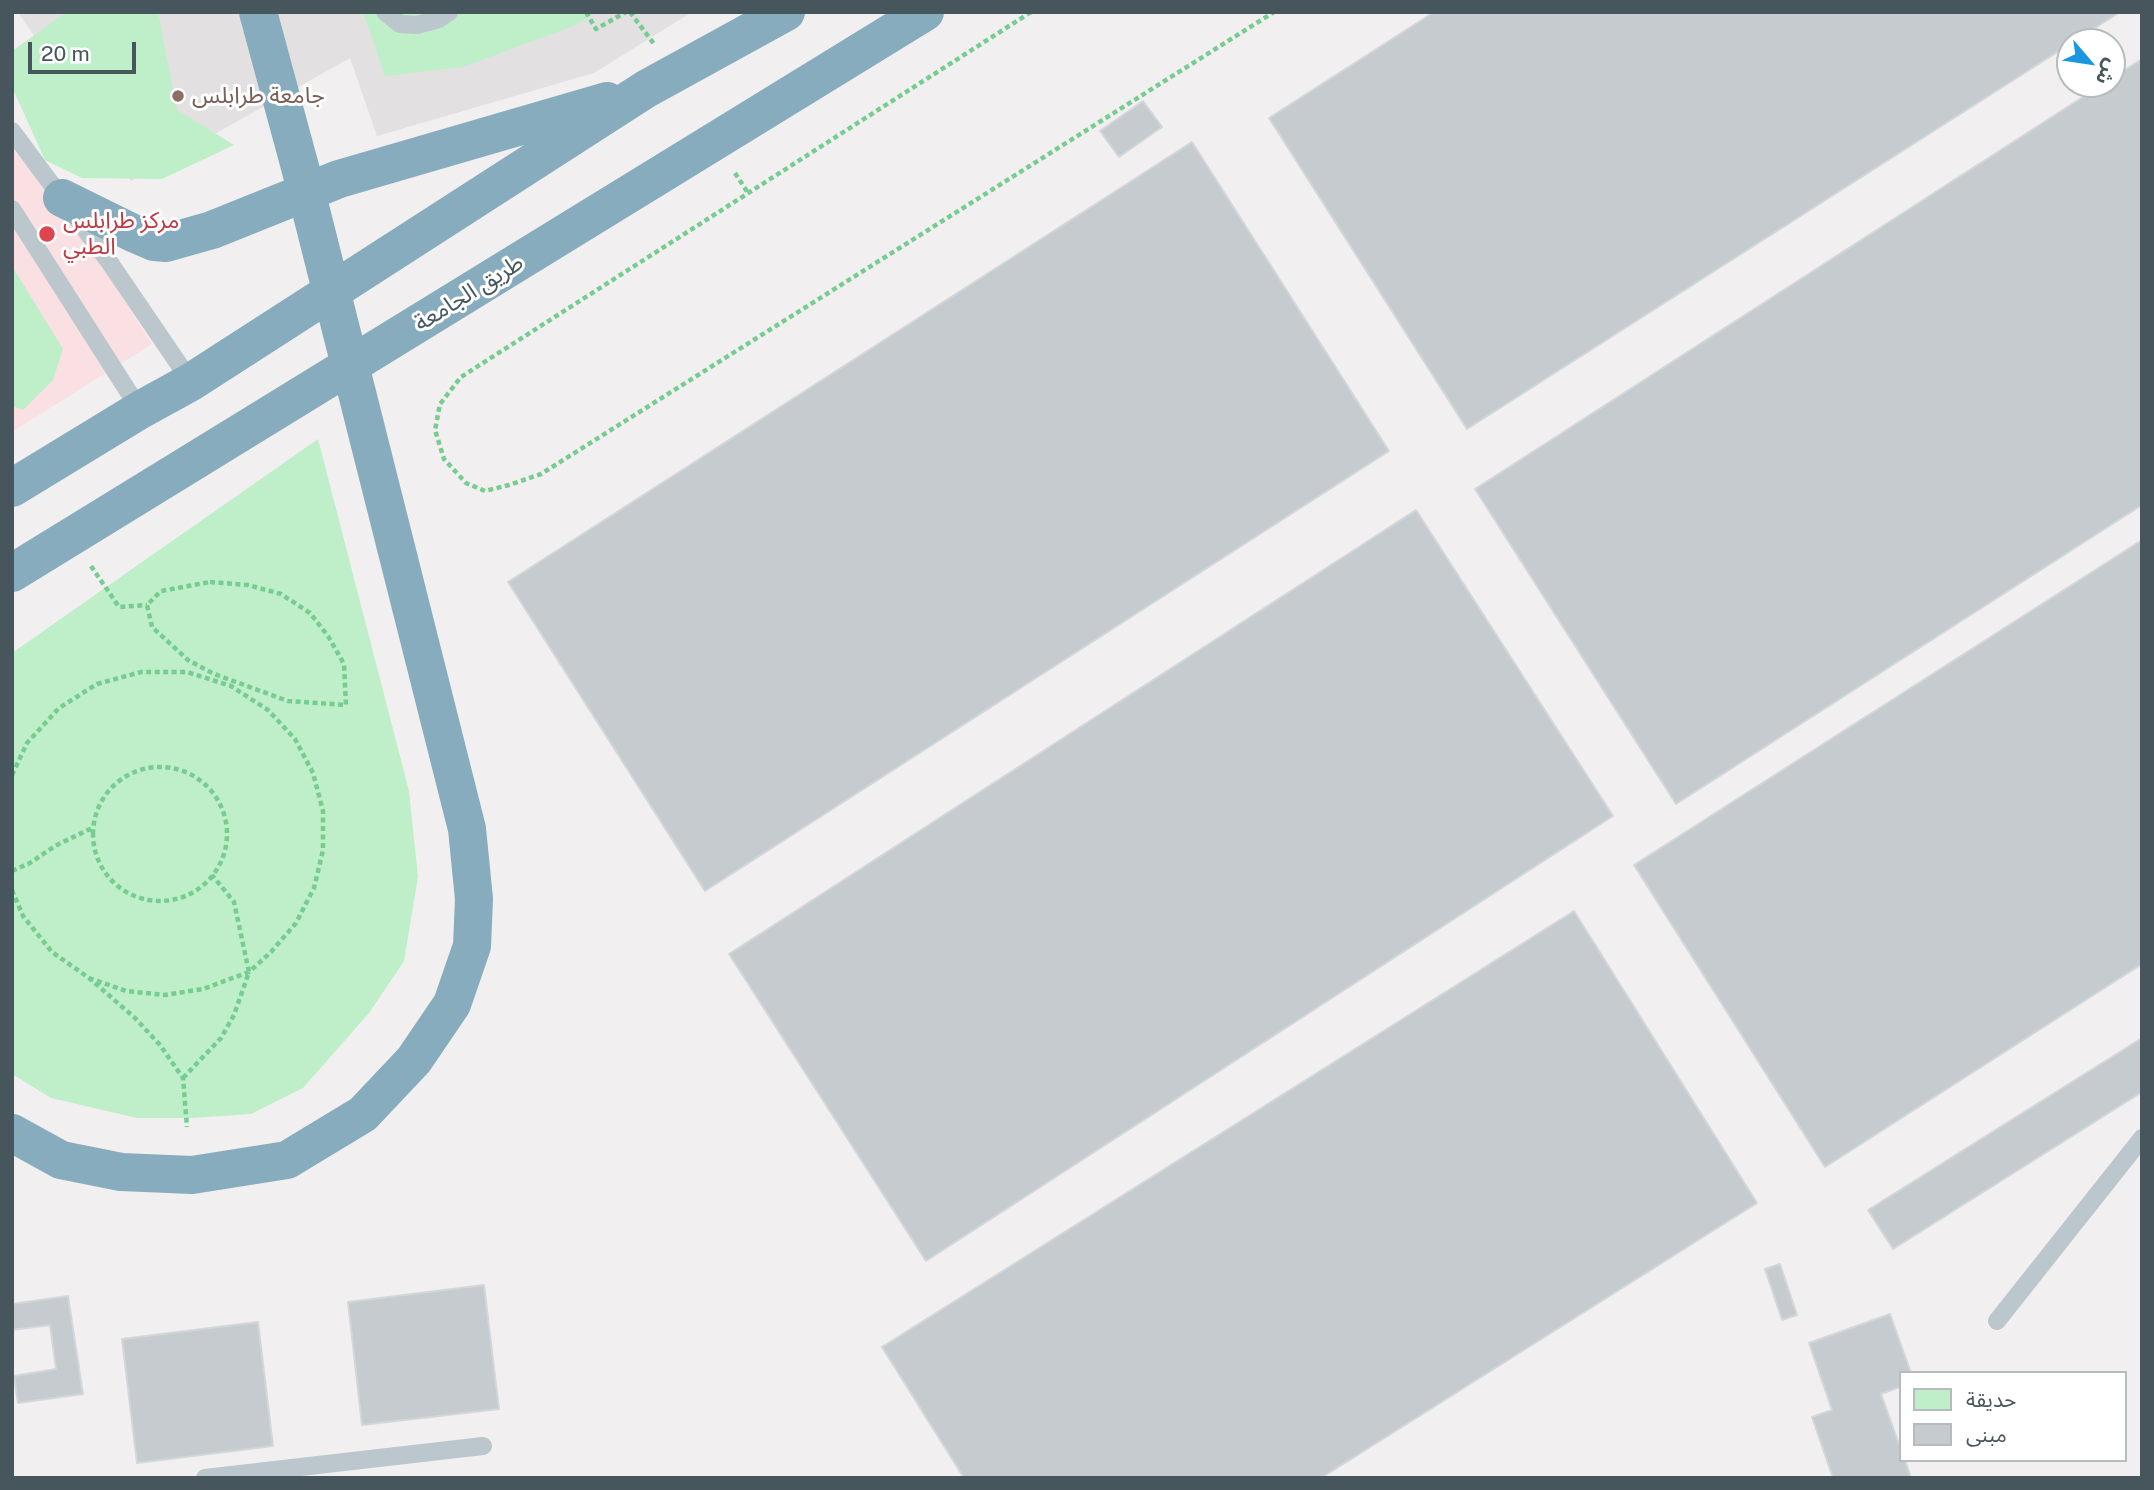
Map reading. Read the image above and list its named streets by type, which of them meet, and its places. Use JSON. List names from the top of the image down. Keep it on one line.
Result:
{"streets":{"highway":["طريق الجامعة"]},"places":["جامعة طرابلس","مركز طرابلس الطبي"],"legend":["حديقة","مبنى"],"scale_bar":"20 m","north":"bottom right"}
